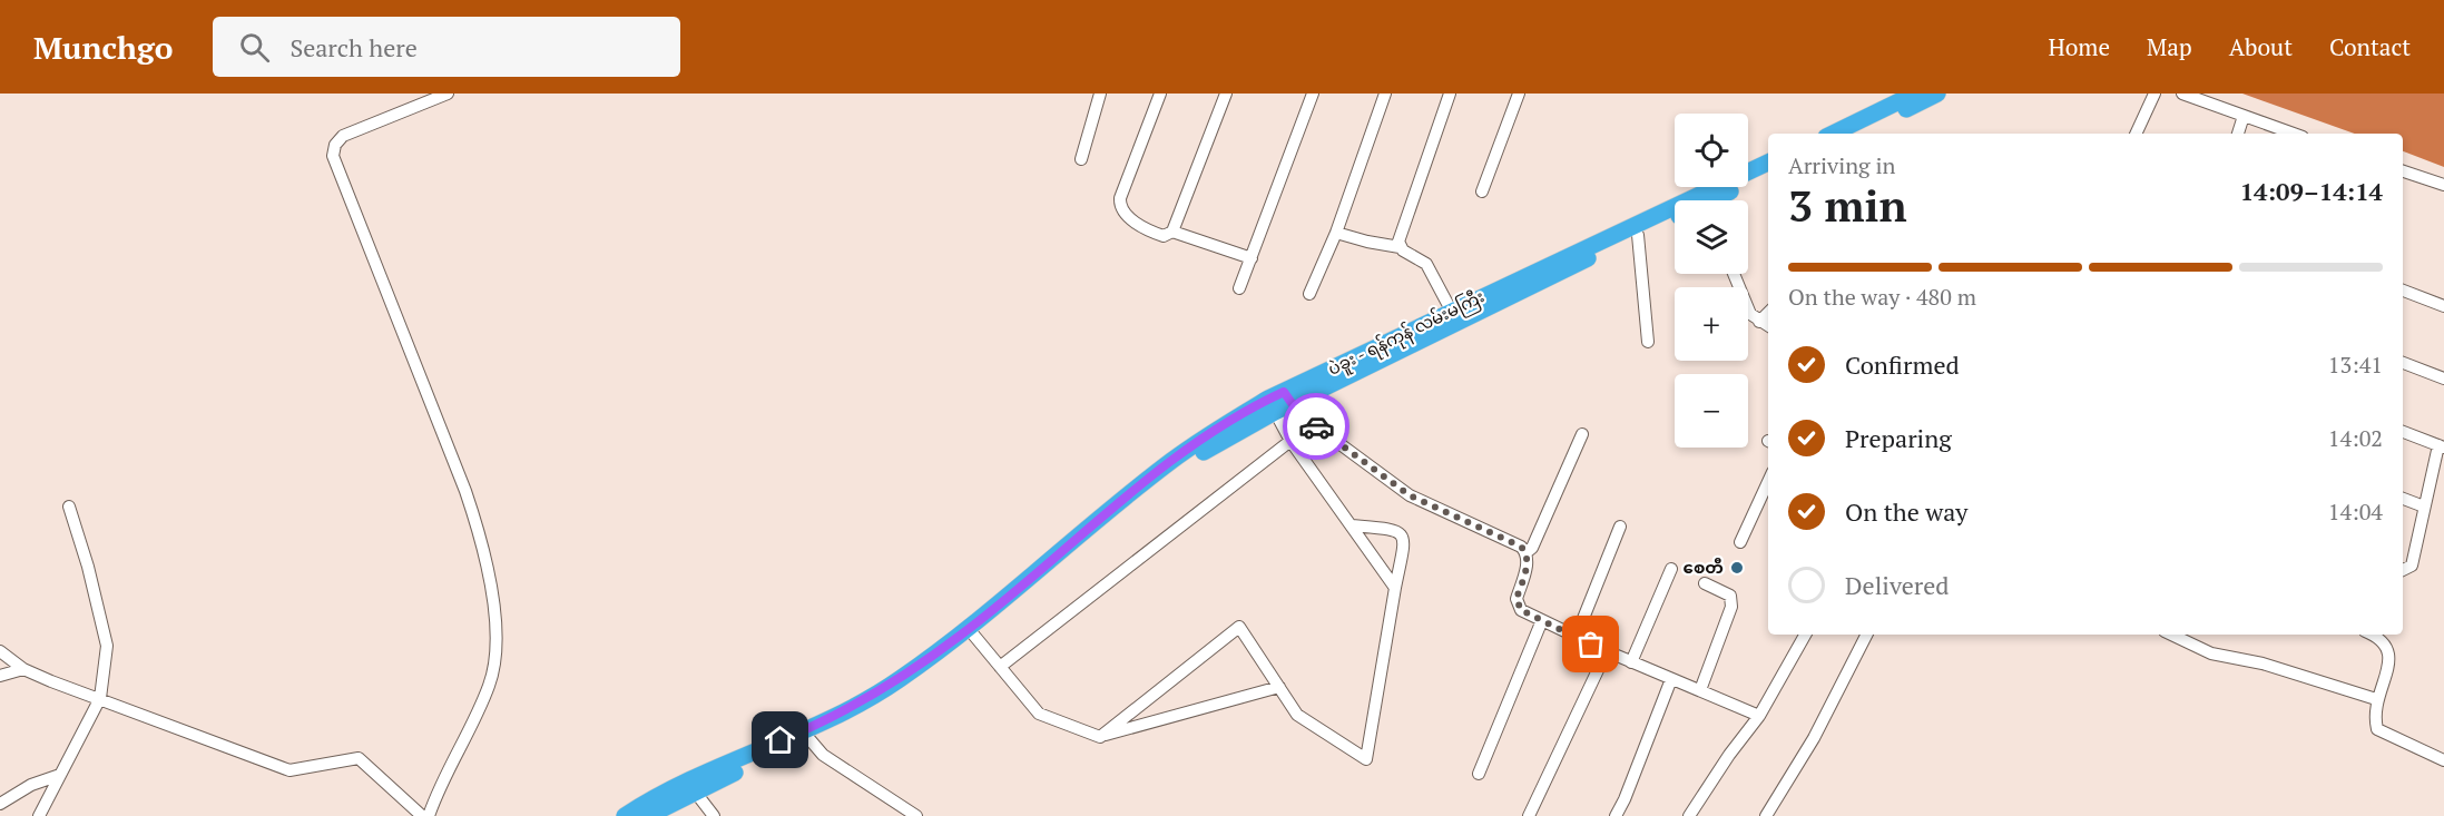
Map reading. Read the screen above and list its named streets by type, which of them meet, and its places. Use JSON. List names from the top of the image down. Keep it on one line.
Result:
{"streets":{"highway":["ပဲခူး - ရန်ကုန် လမ်းမကြီး"]},"places":["စေတီ"],"page":{"header":"Munchgo","search":"Search here","nav":["Home","Map","About","Contact"],"map_buttons":["+","−"],"heading":["3 min","Arriving in","14:09–14:14"],"bar":"On the way · 480 m","list":[["Confirmed","13:41"],["Preparing","14:02"],["On the way","14:04"],"Delivered"]}}
